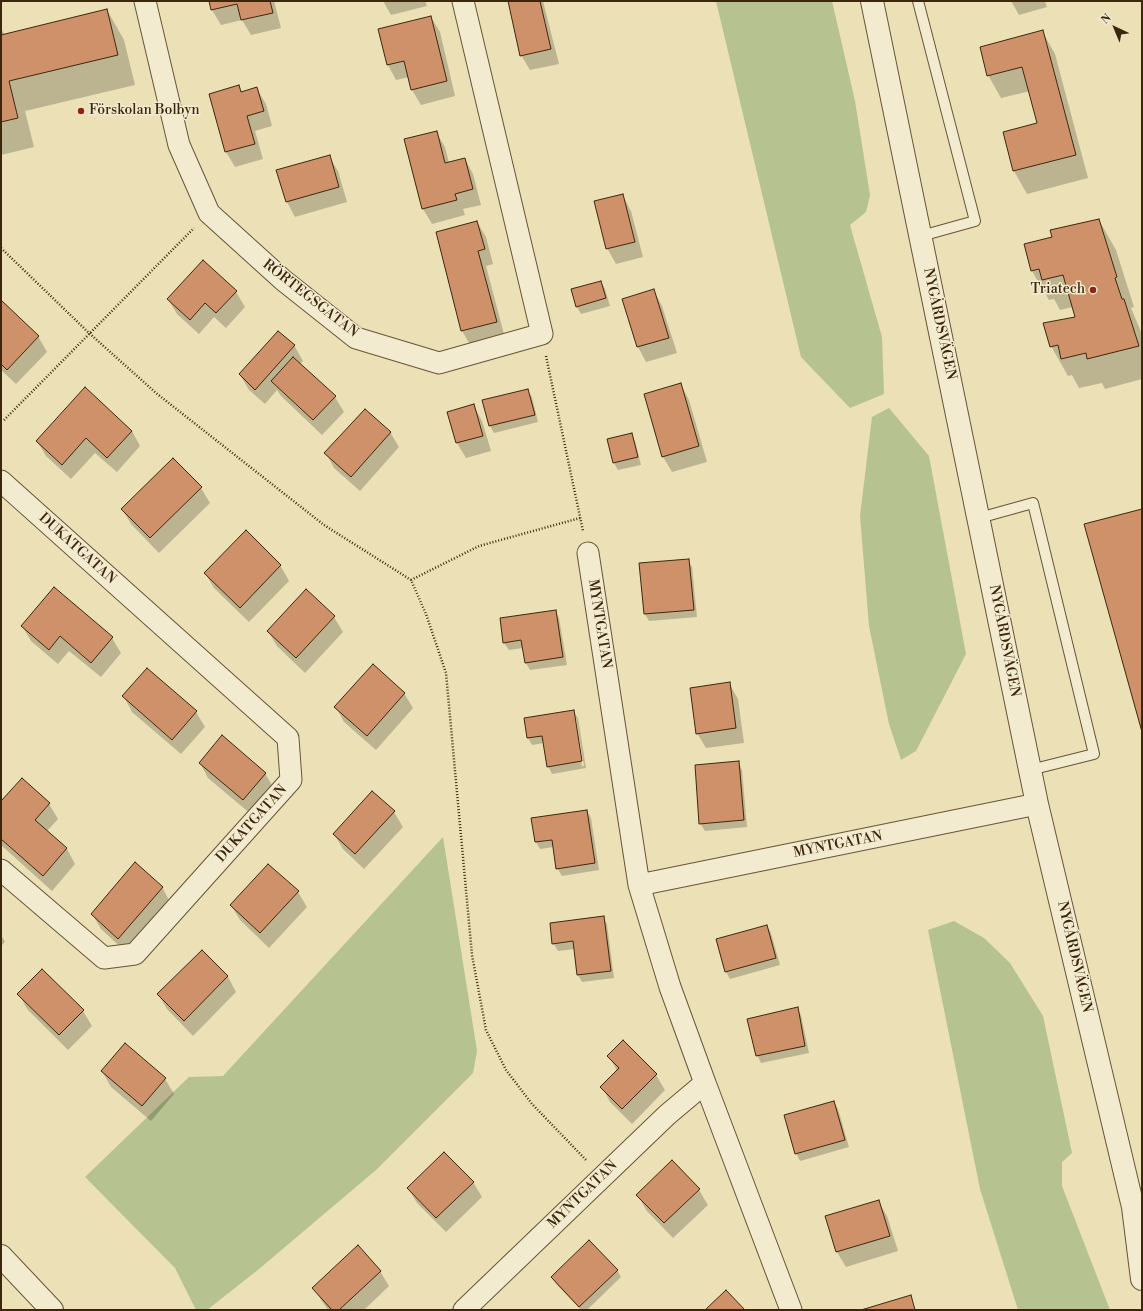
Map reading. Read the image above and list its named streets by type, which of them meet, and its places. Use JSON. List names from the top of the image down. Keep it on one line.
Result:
{"streets":{"street":["RÖRTEGSGATAN","NYGÅRDSVÄGEN","DUKATGATAN","MYNTGATAN"]},"crossings":[["NYGÅRDSVÄGEN","MYNTGATAN"]],"places":["Förskolan Bolbyn","Triatech"],"north":"top left"}
